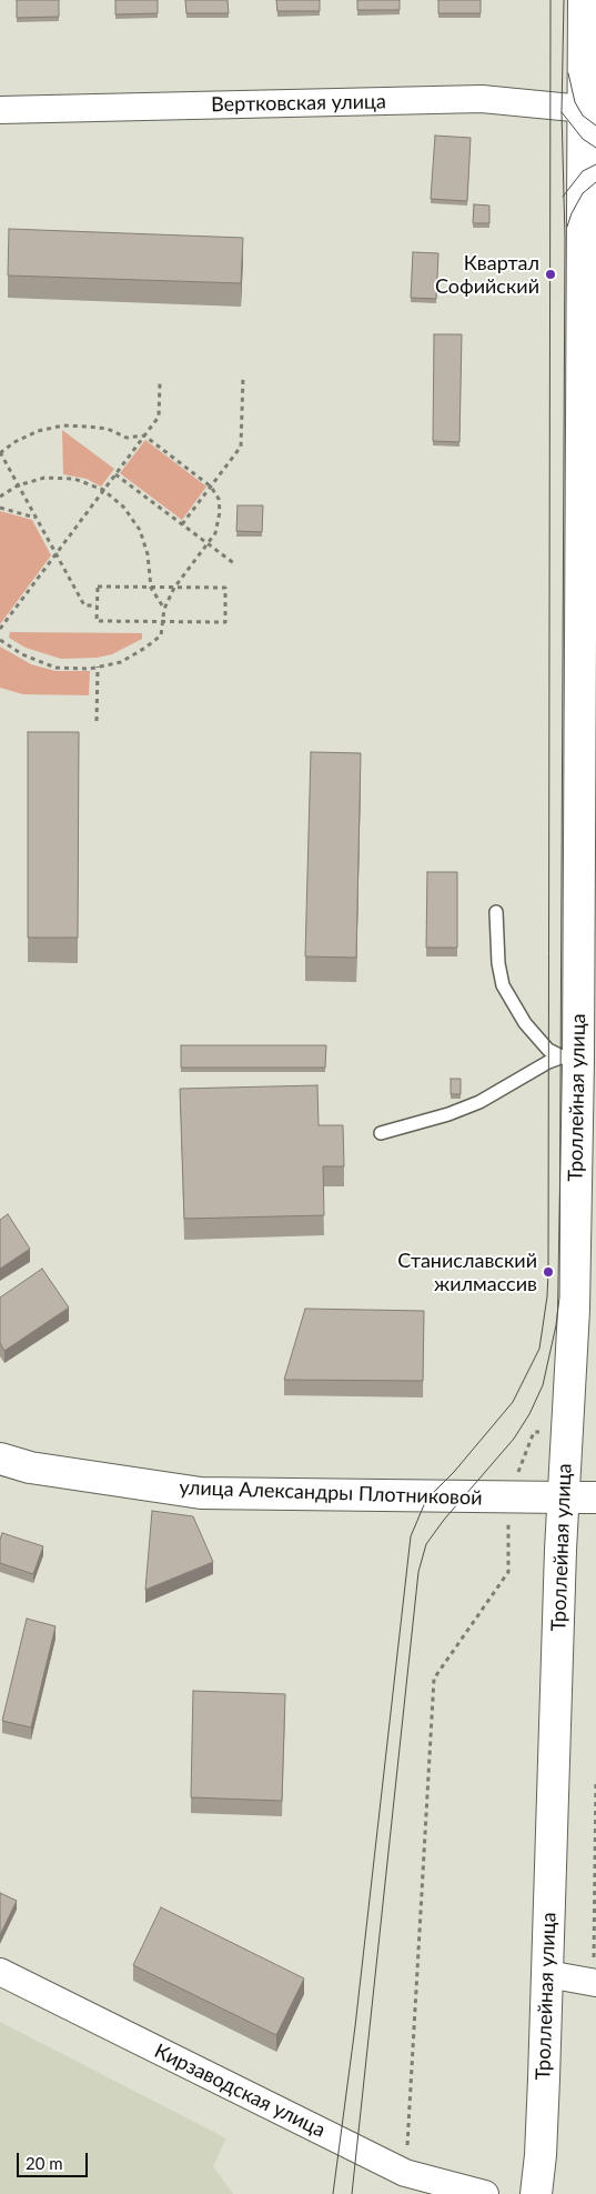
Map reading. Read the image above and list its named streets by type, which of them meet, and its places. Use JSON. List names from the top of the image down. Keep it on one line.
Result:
{"streets":{"main road":["Троллейная улица","улица Александры Плотниковой"],"street":["Вертковская улица","Кирзаводская улица"]},"crossings":[["Вертковская улица","Троллейная улица"],["Троллейная улица","улица Александры Плотниковой"]],"places":["Квартал Софийский","Станиславский жилмассив"],"scale_bar":"20 m"}
